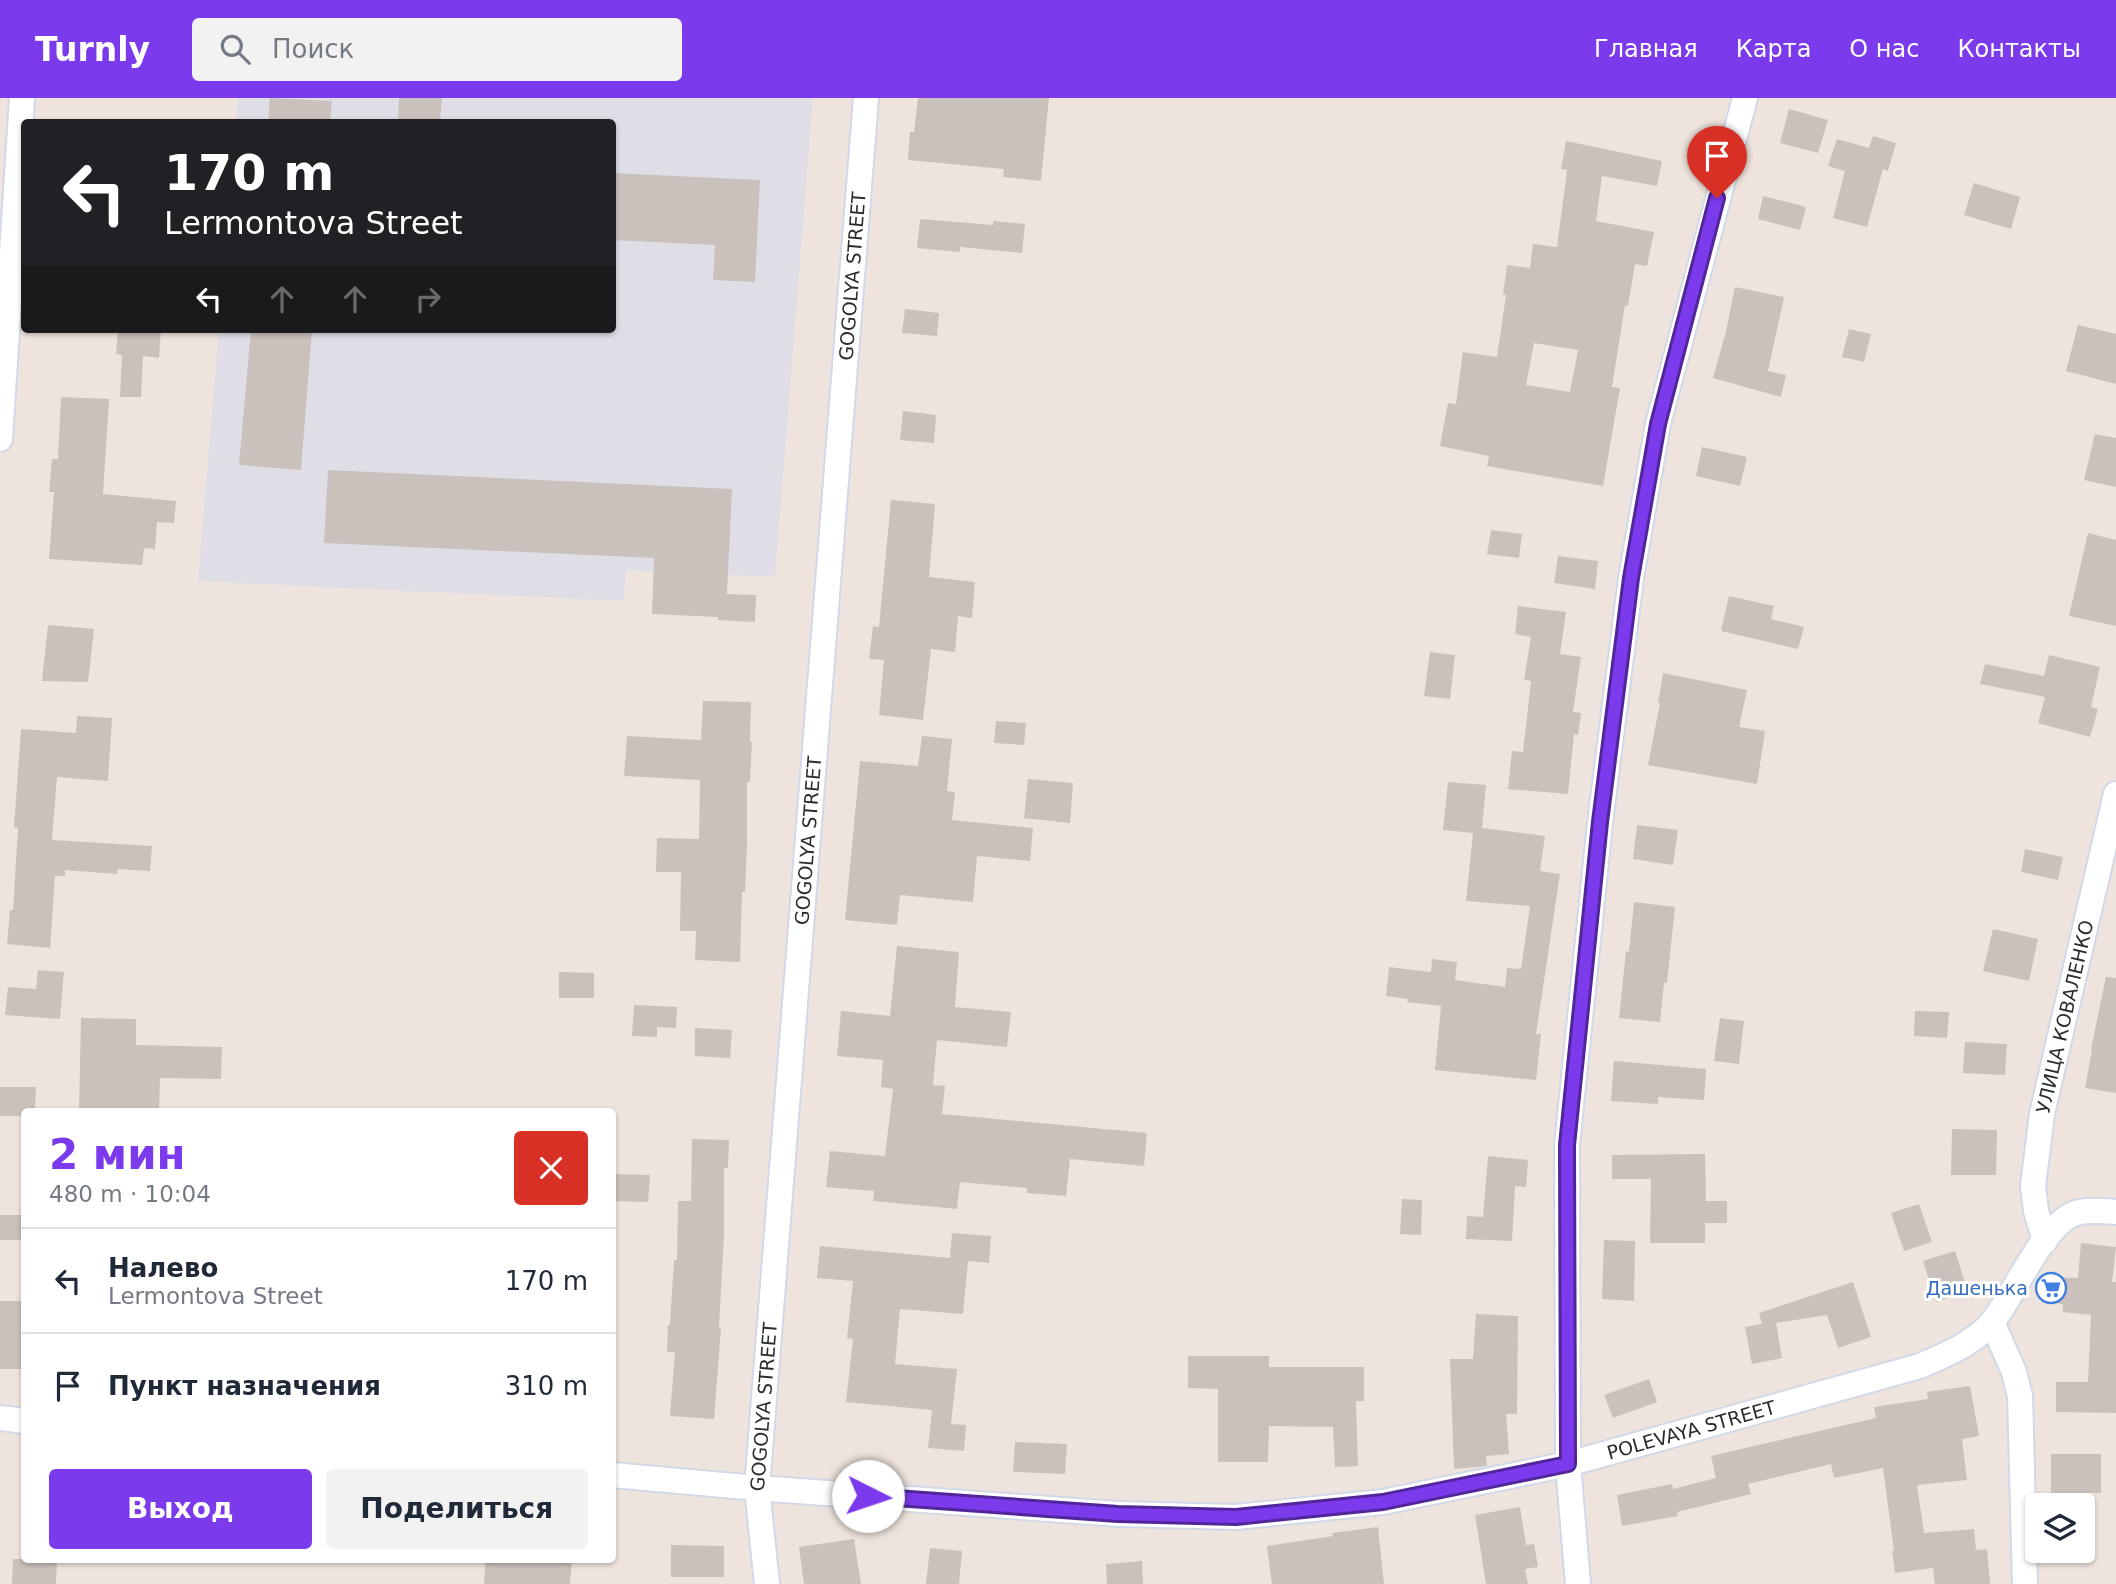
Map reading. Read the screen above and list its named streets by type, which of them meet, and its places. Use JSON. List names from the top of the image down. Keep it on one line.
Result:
{"streets":{"street":["GOGOLYA STREET","УЛИЦА КОВАЛЕНКО","POLEVAYA STREET"]},"crossings":[["GOGOLYA STREET","POLEVAYA STREET"],["УЛИЦА КОВАЛЕНКО","POLEVAYA STREET"]],"places":{"supermarket":["Дашенька"]},"page":{"header":"Turnly","search":"Поиск","nav":["Главная","Карта","О нас","Контакты"],"turn":["170 m","Lermontova Street"],"heading":["2 мин","480 m · 10:04"],"list":[{"name":"Налево","note":"Lermontova Street","value":"170 m"},{"name":"Пункт назначения","value":"310 m"}],"buttons":["Выход","Поделиться"]}}
